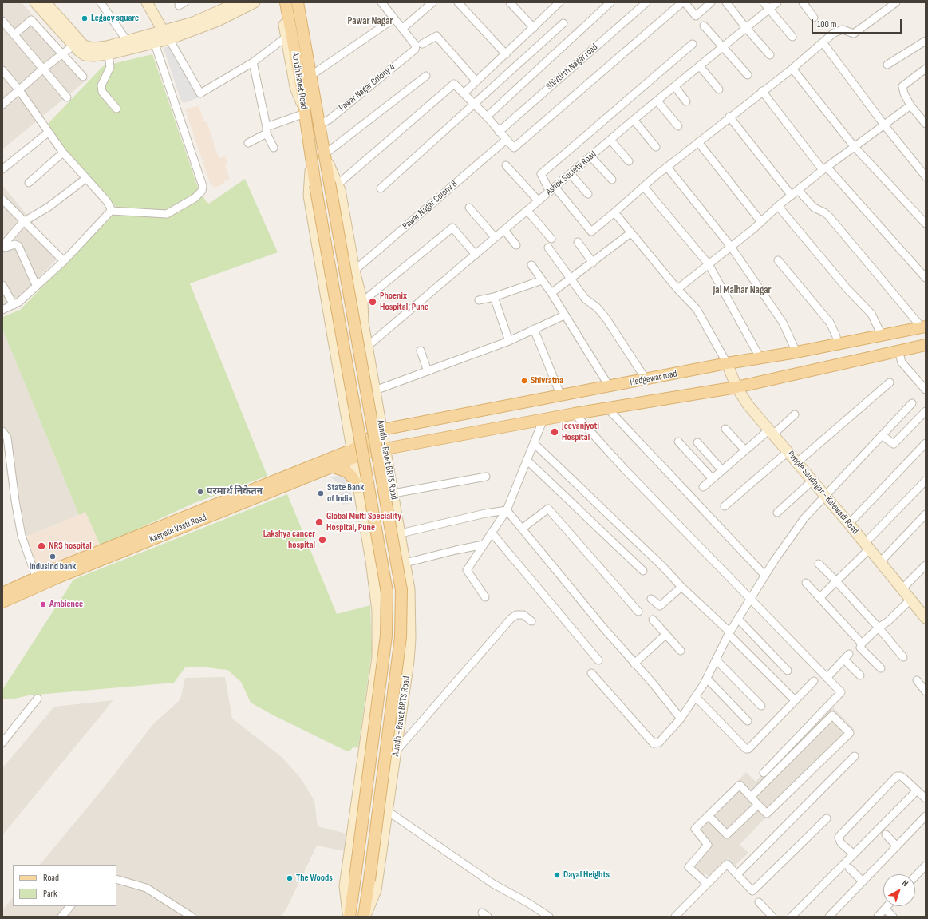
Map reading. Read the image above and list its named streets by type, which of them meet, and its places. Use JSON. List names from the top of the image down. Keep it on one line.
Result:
{"streets":{"main road":["Aundh Ravet Road","Hedgewar road","Kaspate Vasti Road"],"street":["Shivtirth Nagar road","Pawar Nagar Colony 4","Ashok Society Road","Pawar Nagar Colony 8","Aundh - Ravet BRTS Road","Pimple Saudagar - Kalewadi Road"]},"crossings":[["Aundh Ravet Road","Pawar Nagar Colony 4"],["Aundh Ravet Road","Aundh - Ravet BRTS Road"],["Ashok Society Road","Aundh - Ravet BRTS Road"],["Pawar Nagar Colony 8","Aundh - Ravet BRTS Road"],["Hedgewar road","Aundh - Ravet BRTS Road"],["Hedgewar road","Pimple Saudagar - Kalewadi Road"]],"districts":["Pawar Nagar","Jai Malhar Nagar"],"places":["Legacy square","Phoenix Hospital, Pune","Shivratna","Jeevanjyoti Hospital","परमार्थ निकेतन","State Bank of India","Global Multi Speciality Hospital, Pune","Lakshya cancer hospital","NRS hospital","IndusInd bank","Ambience","Dayal Heights","The Woods"],"legend":["Road","Park"],"scale_bar":"100 m","north":"top right"}
